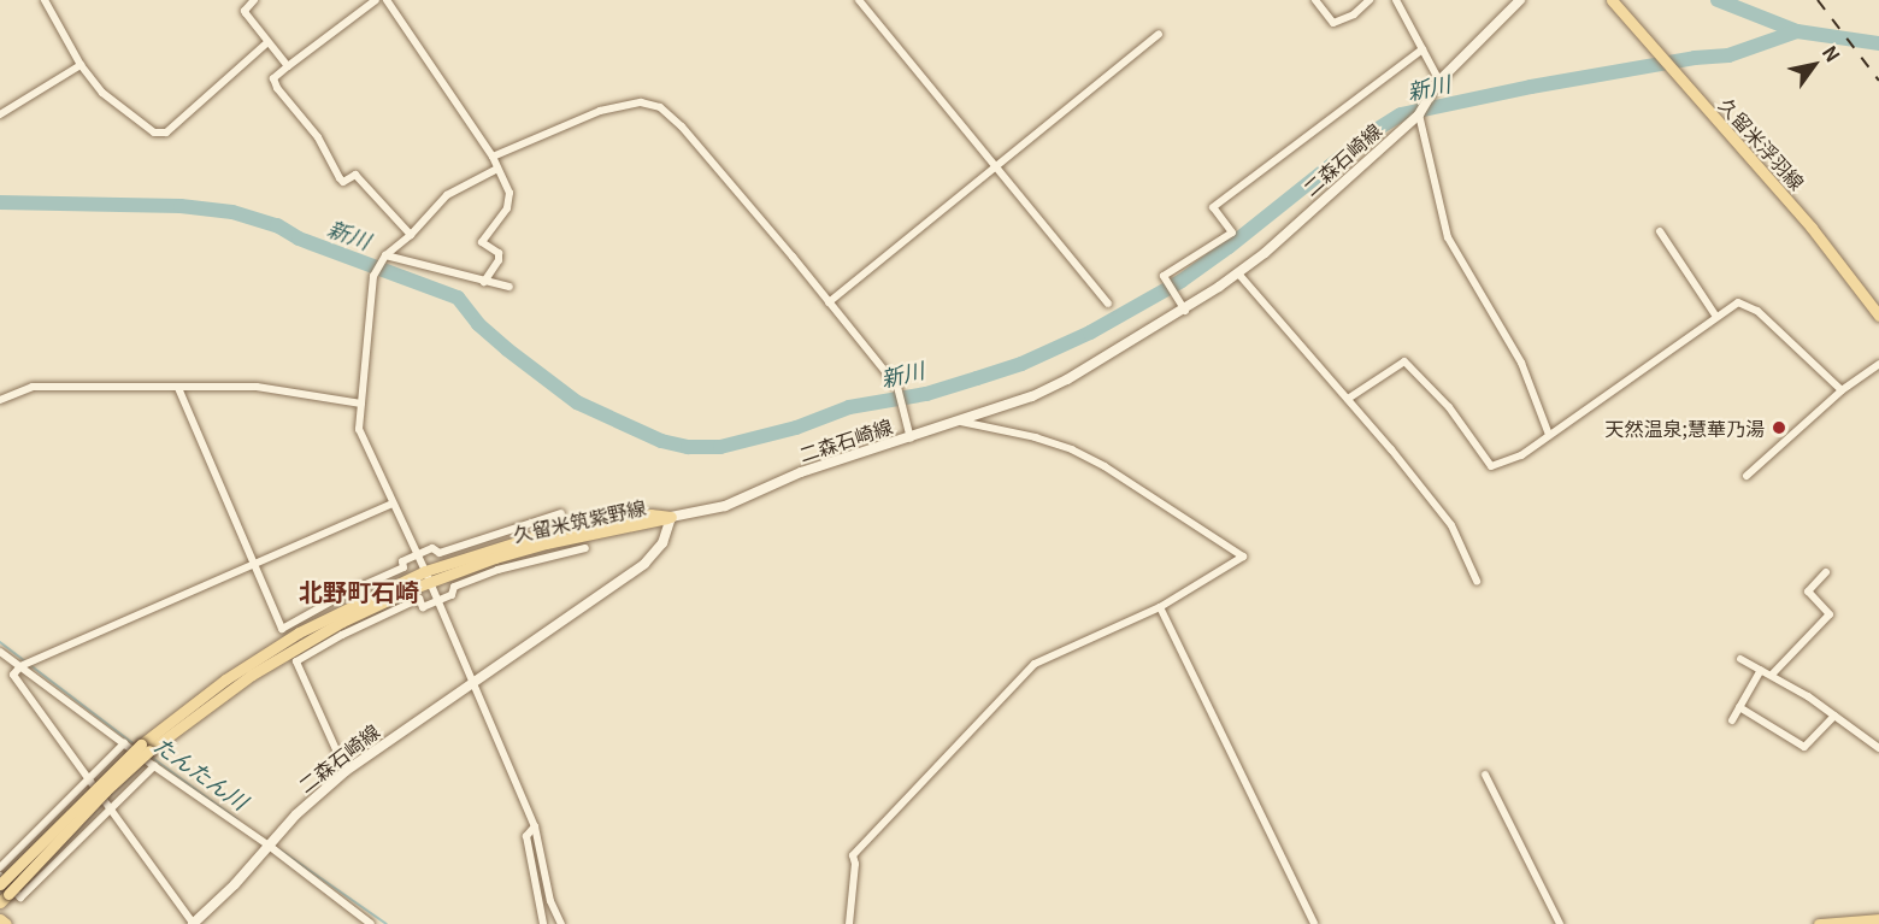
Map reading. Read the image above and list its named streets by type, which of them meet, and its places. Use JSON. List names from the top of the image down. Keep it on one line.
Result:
{"streets":{"main road":["久留米浮羽線","二森石崎線","久留米筑紫野線"]},"crossings":[["二森石崎線","久留米筑紫野線"]],"districts":["北野町石崎"],"water":["新川","たんたん川"],"places":["天然温泉;慧華乃湯"],"north":"top right"}
